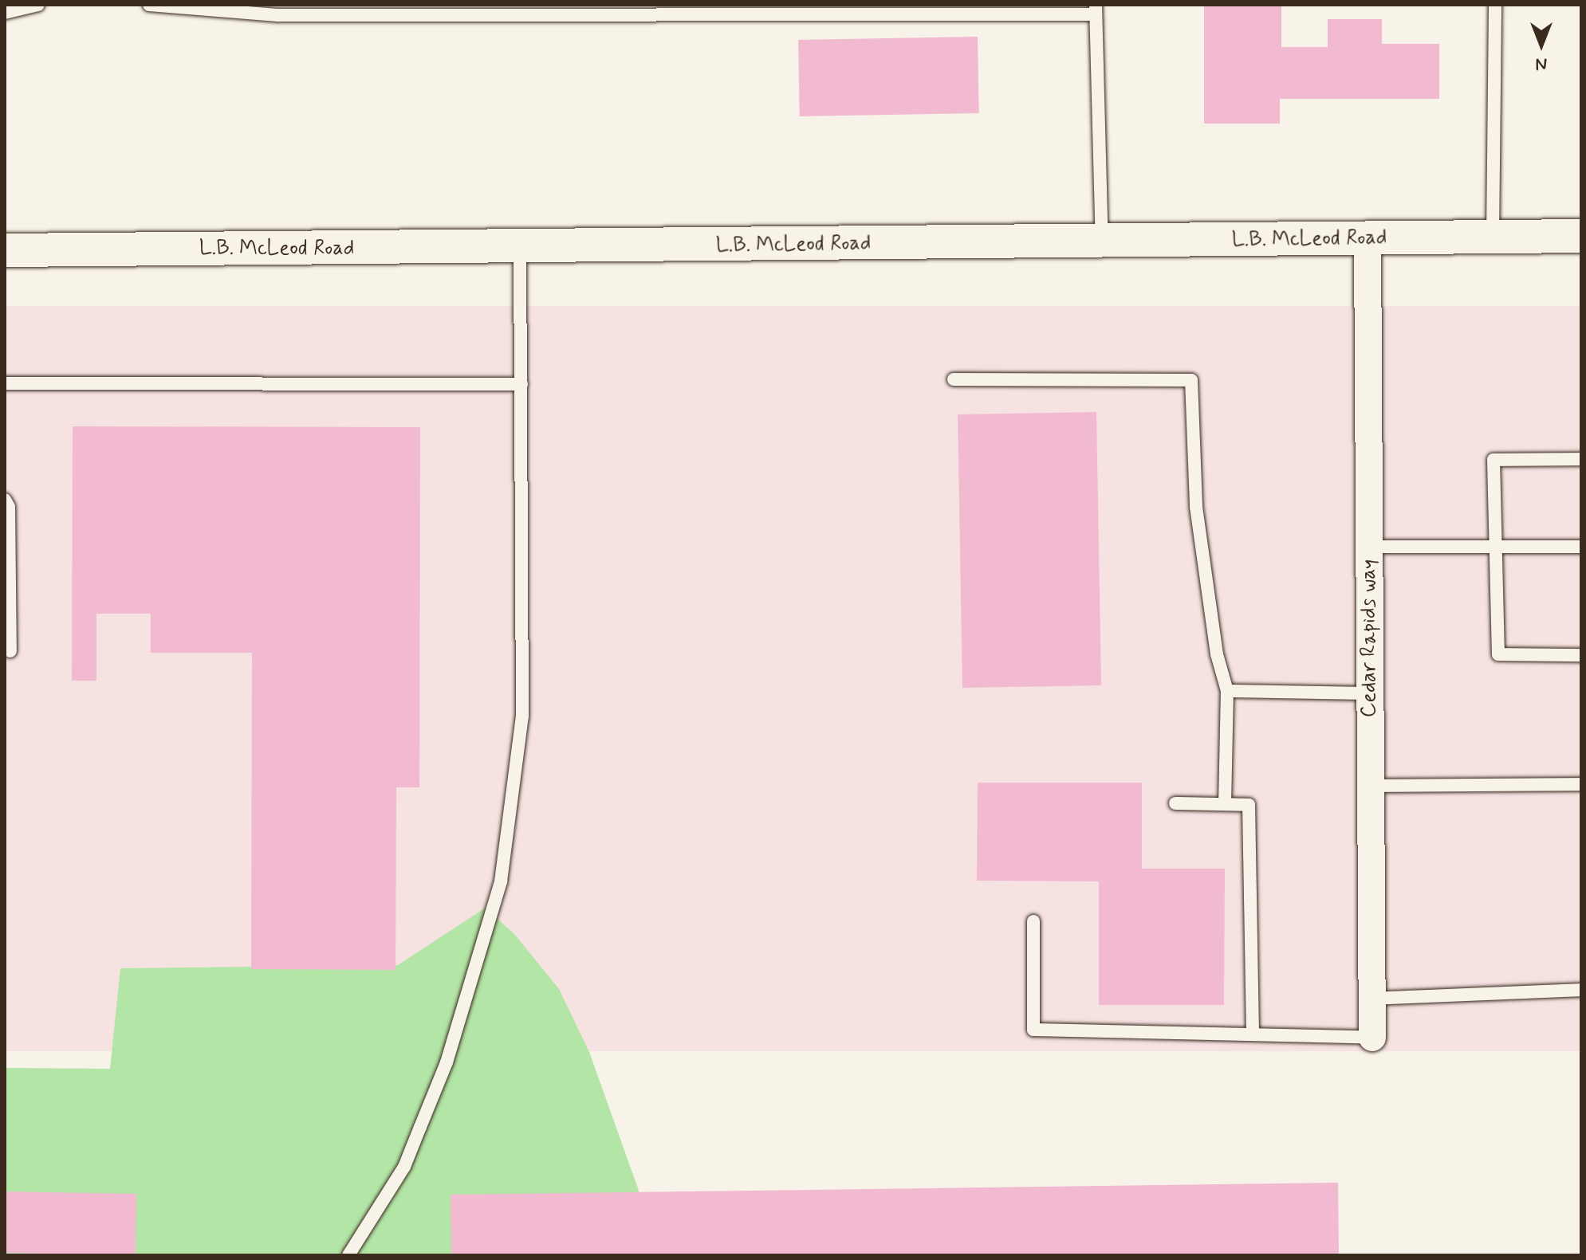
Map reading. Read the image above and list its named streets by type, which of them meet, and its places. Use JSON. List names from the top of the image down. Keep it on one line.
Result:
{"streets":{"street":["L.B. McLeod Road","Cedar Rapids way"]},"crossings":[["L.B. McLeod Road","Cedar Rapids way"]],"north":"bottom"}
